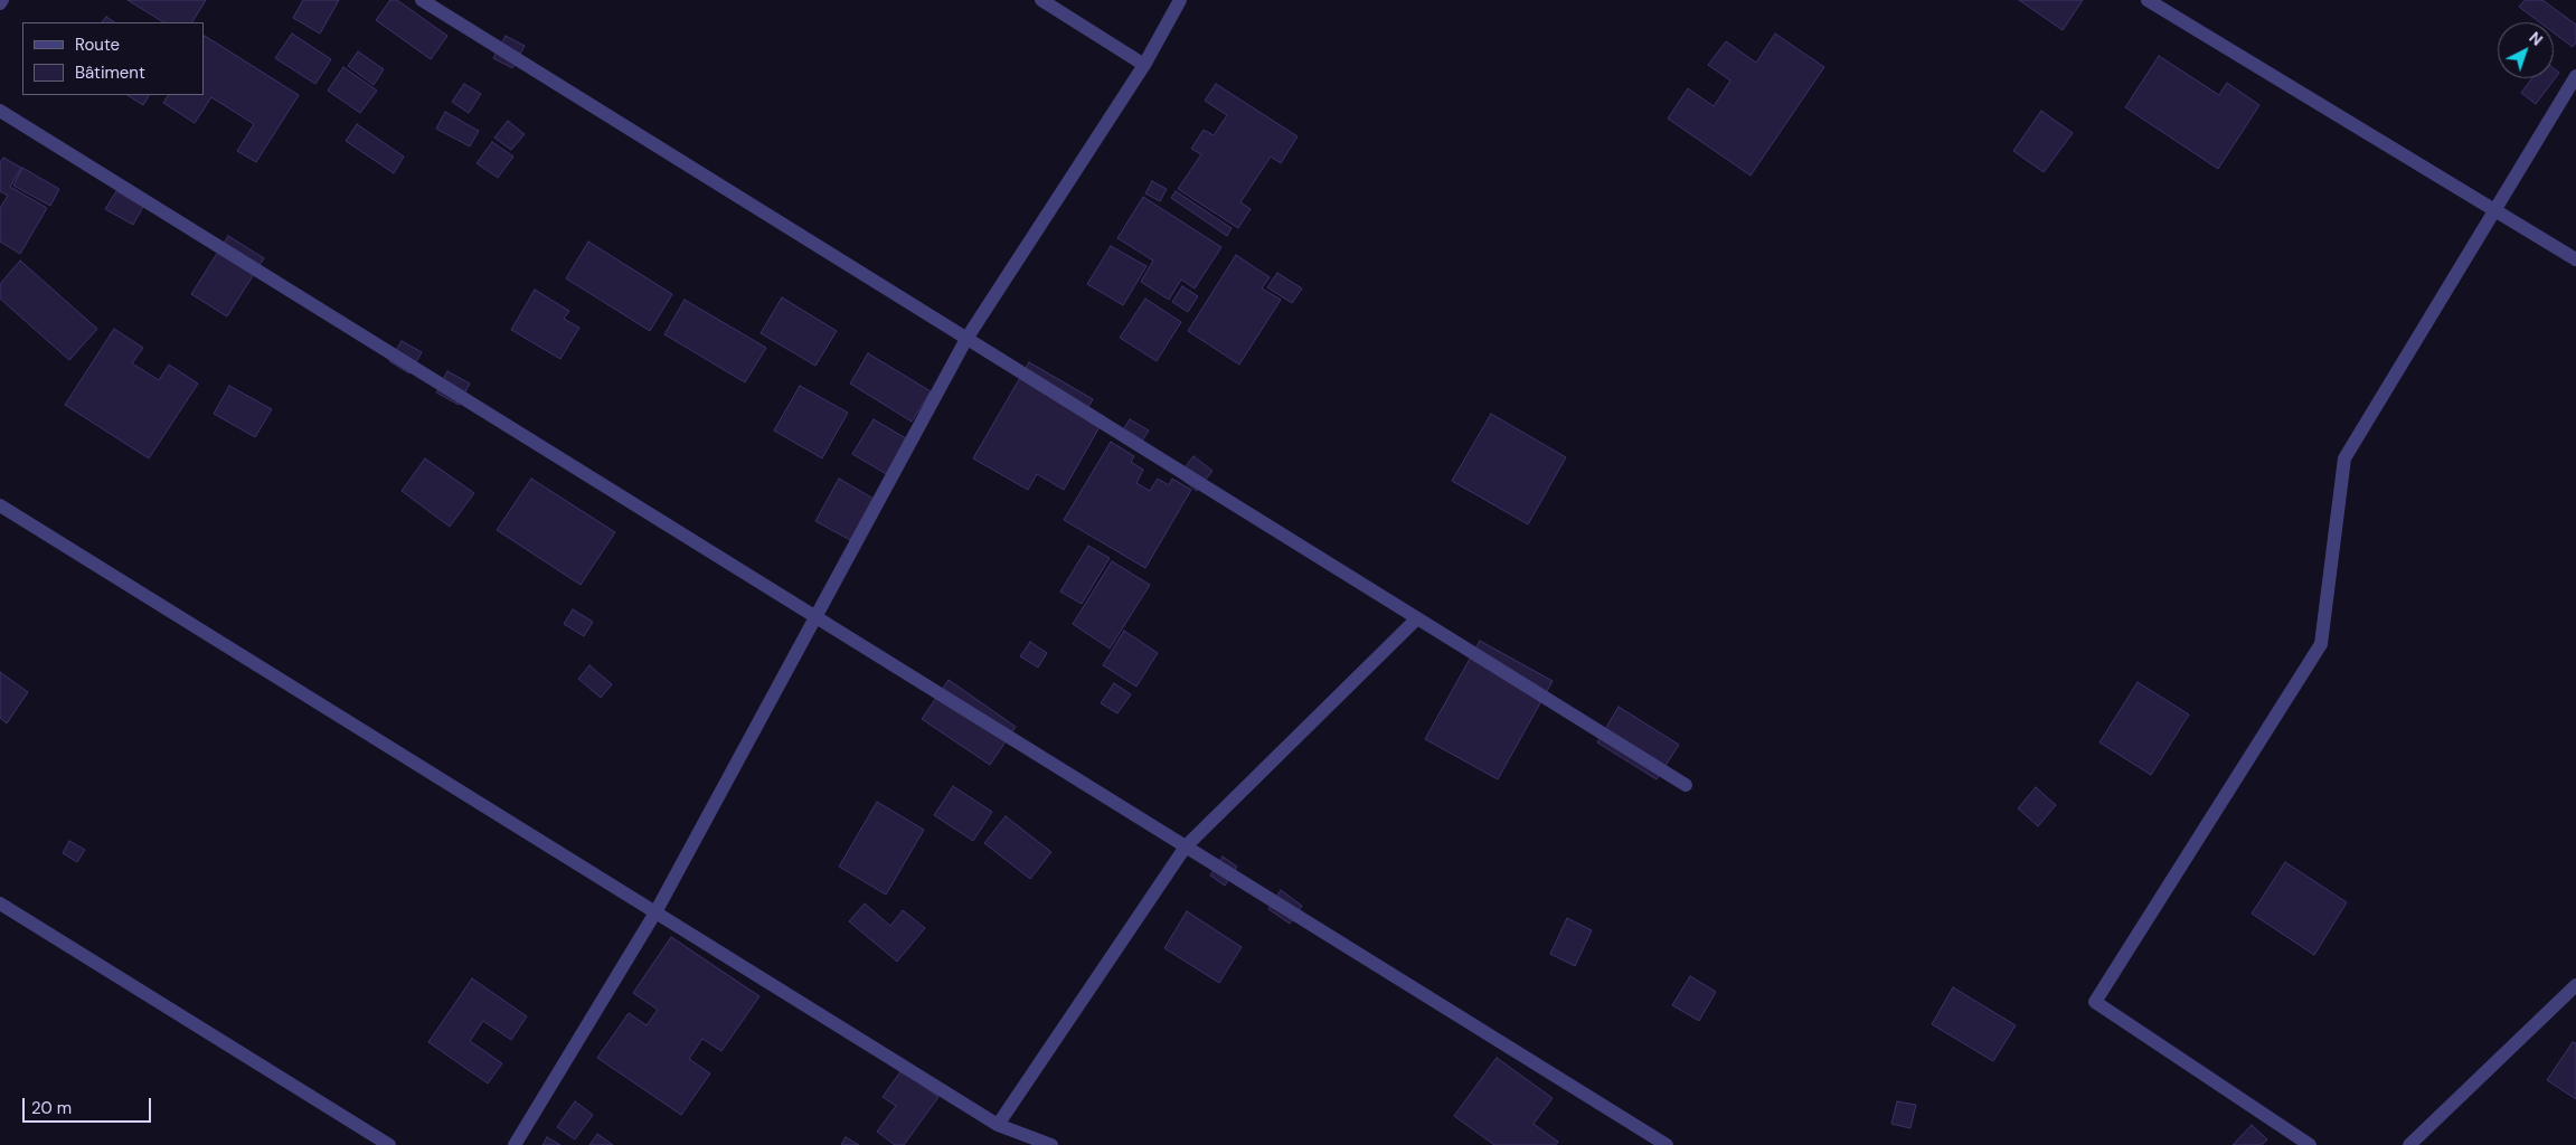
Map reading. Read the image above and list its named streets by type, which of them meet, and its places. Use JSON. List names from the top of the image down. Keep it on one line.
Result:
{"legend":["Route","Bâtiment"],"scale_bar":"20 m","north":"top right"}
